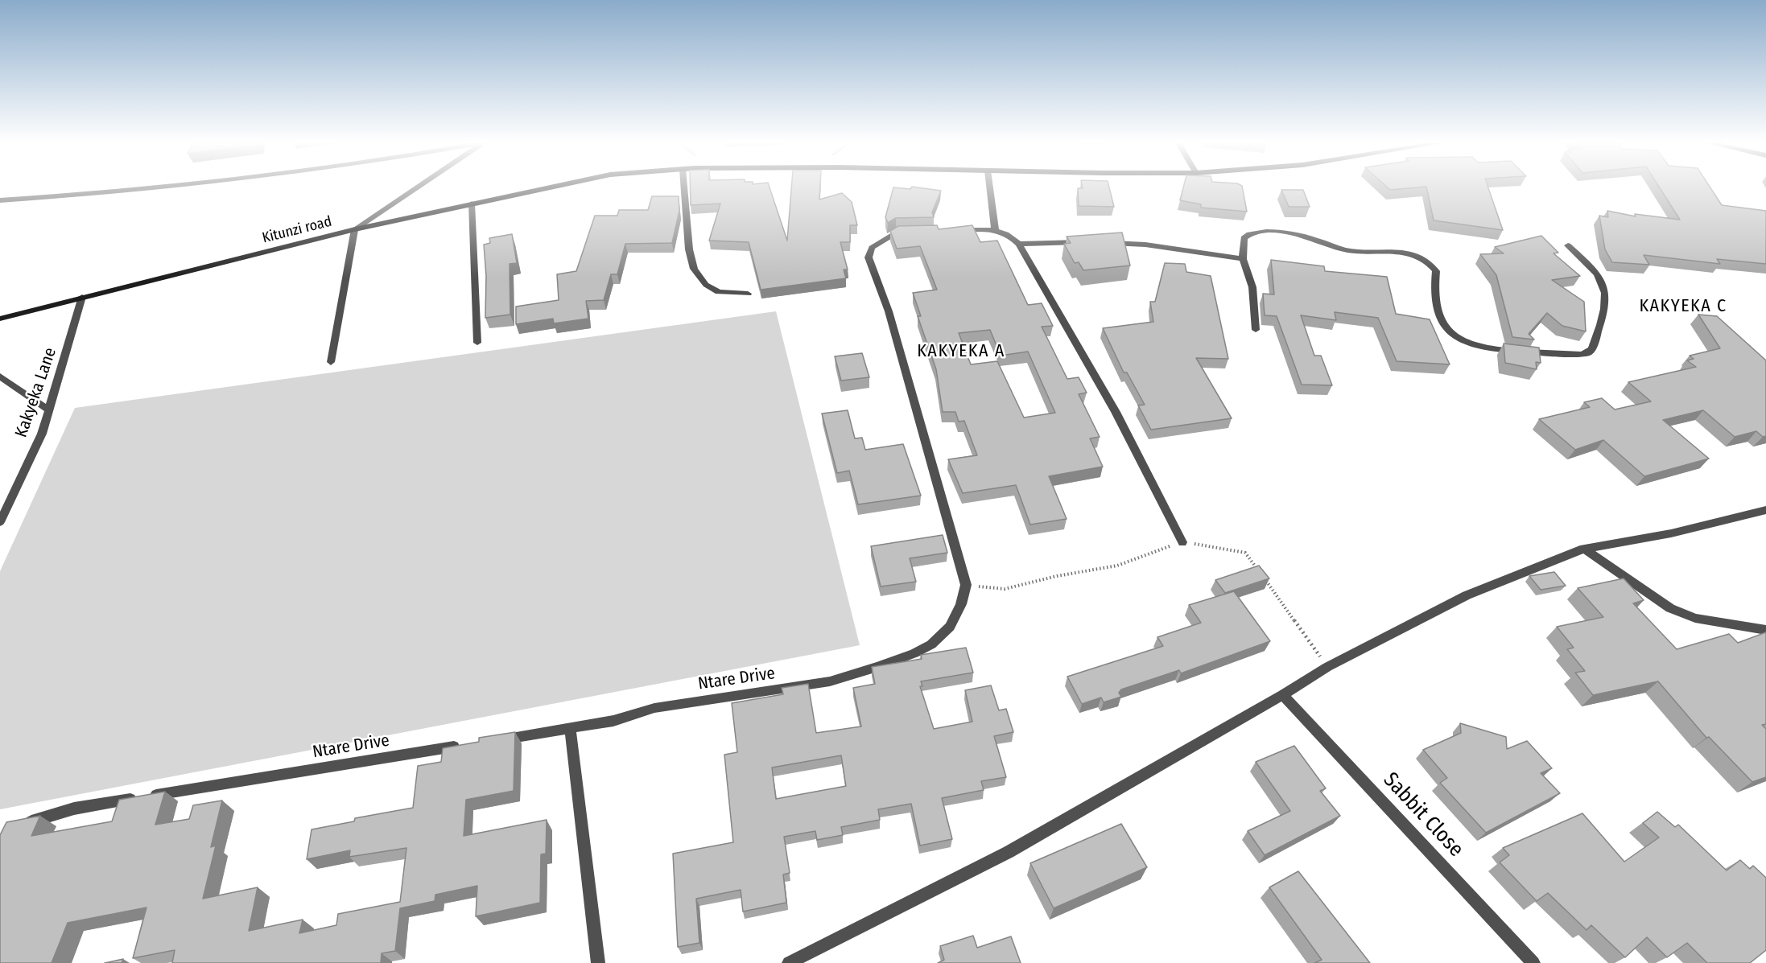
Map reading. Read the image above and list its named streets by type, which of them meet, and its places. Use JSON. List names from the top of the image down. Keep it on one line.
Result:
{"streets":{"street":["Kitunzi road","Kakyeka Lane","Ntare Drive","Sabbit Close"]},"crossings":[["Kitunzi road","Kakyeka Lane"]],"districts":["KAKYEKA C","KAKYEKA A"]}
